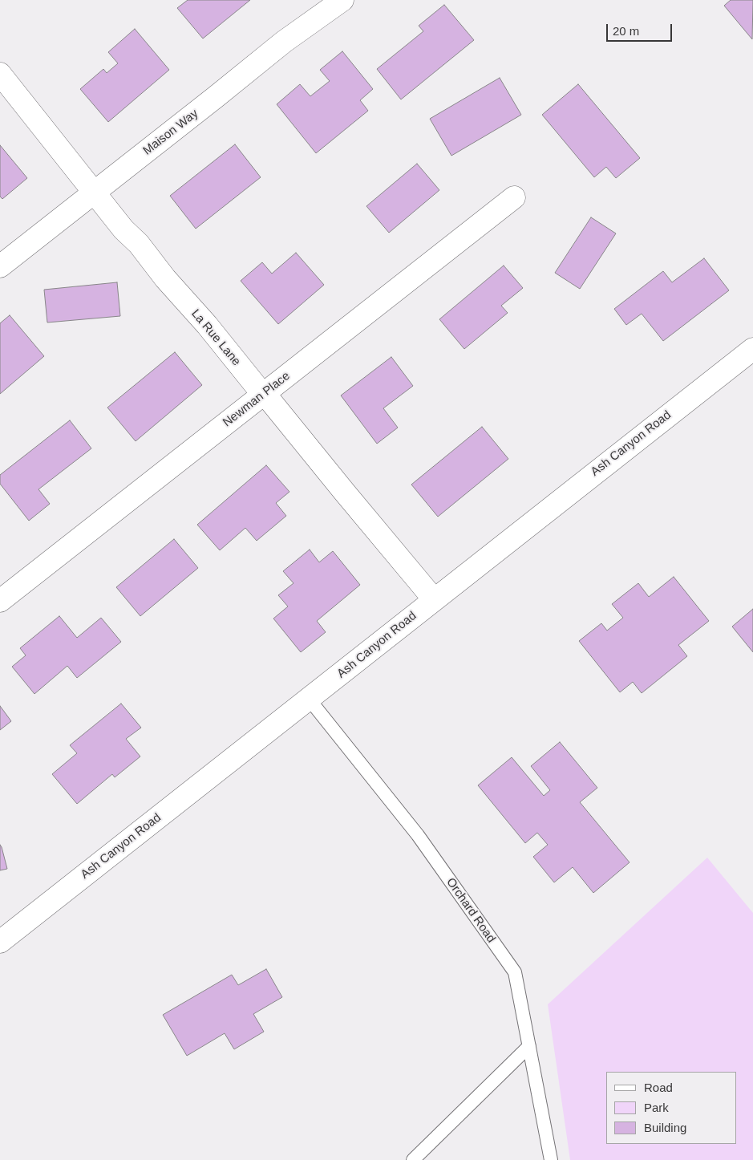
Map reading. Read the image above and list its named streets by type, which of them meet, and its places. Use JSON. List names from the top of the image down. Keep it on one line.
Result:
{"streets":{"street":["Maison Way","La Rue Lane","Newman Place","Ash Canyon Road"],"lane":["Orchard Road"]},"crossings":[["Maison Way","La Rue Lane"],["La Rue Lane","Newman Place"],["La Rue Lane","Ash Canyon Road"],["Ash Canyon Road","Orchard Road"]],"legend":["Road","Park","Building"],"scale_bar":"20 m"}
